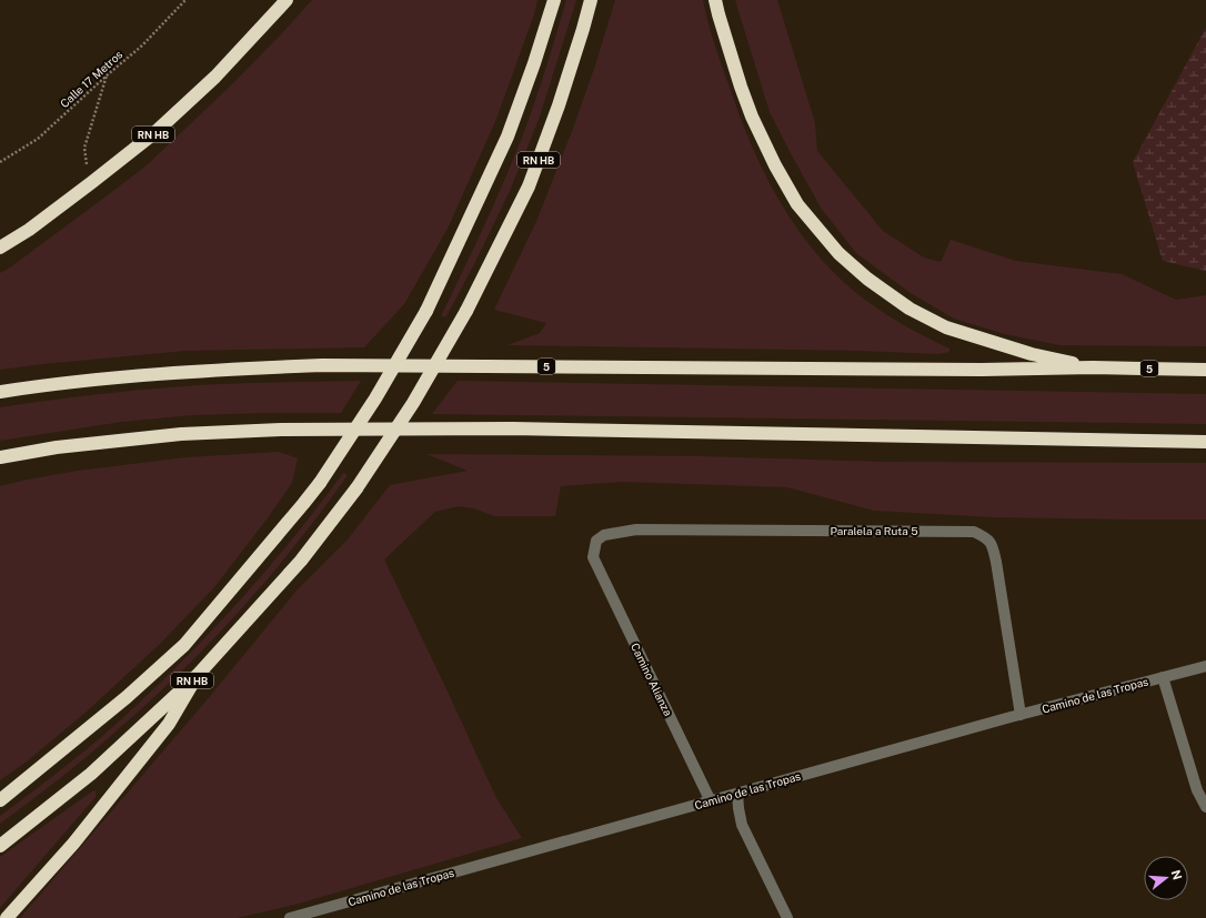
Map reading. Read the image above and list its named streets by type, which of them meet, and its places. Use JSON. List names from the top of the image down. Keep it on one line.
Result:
{"streets":{"highway":["RN HB","5"],"street":["Paralela a Ruta 5","Camino Alianza","Camino de las Tropas"],"path":["Calle 17 Metros"]},"crossings":[["Paralela a Ruta 5","Camino Alianza"],["Paralela a Ruta 5","Camino de las Tropas"],["Camino Alianza","Camino de las Tropas"]],"north":"right"}
